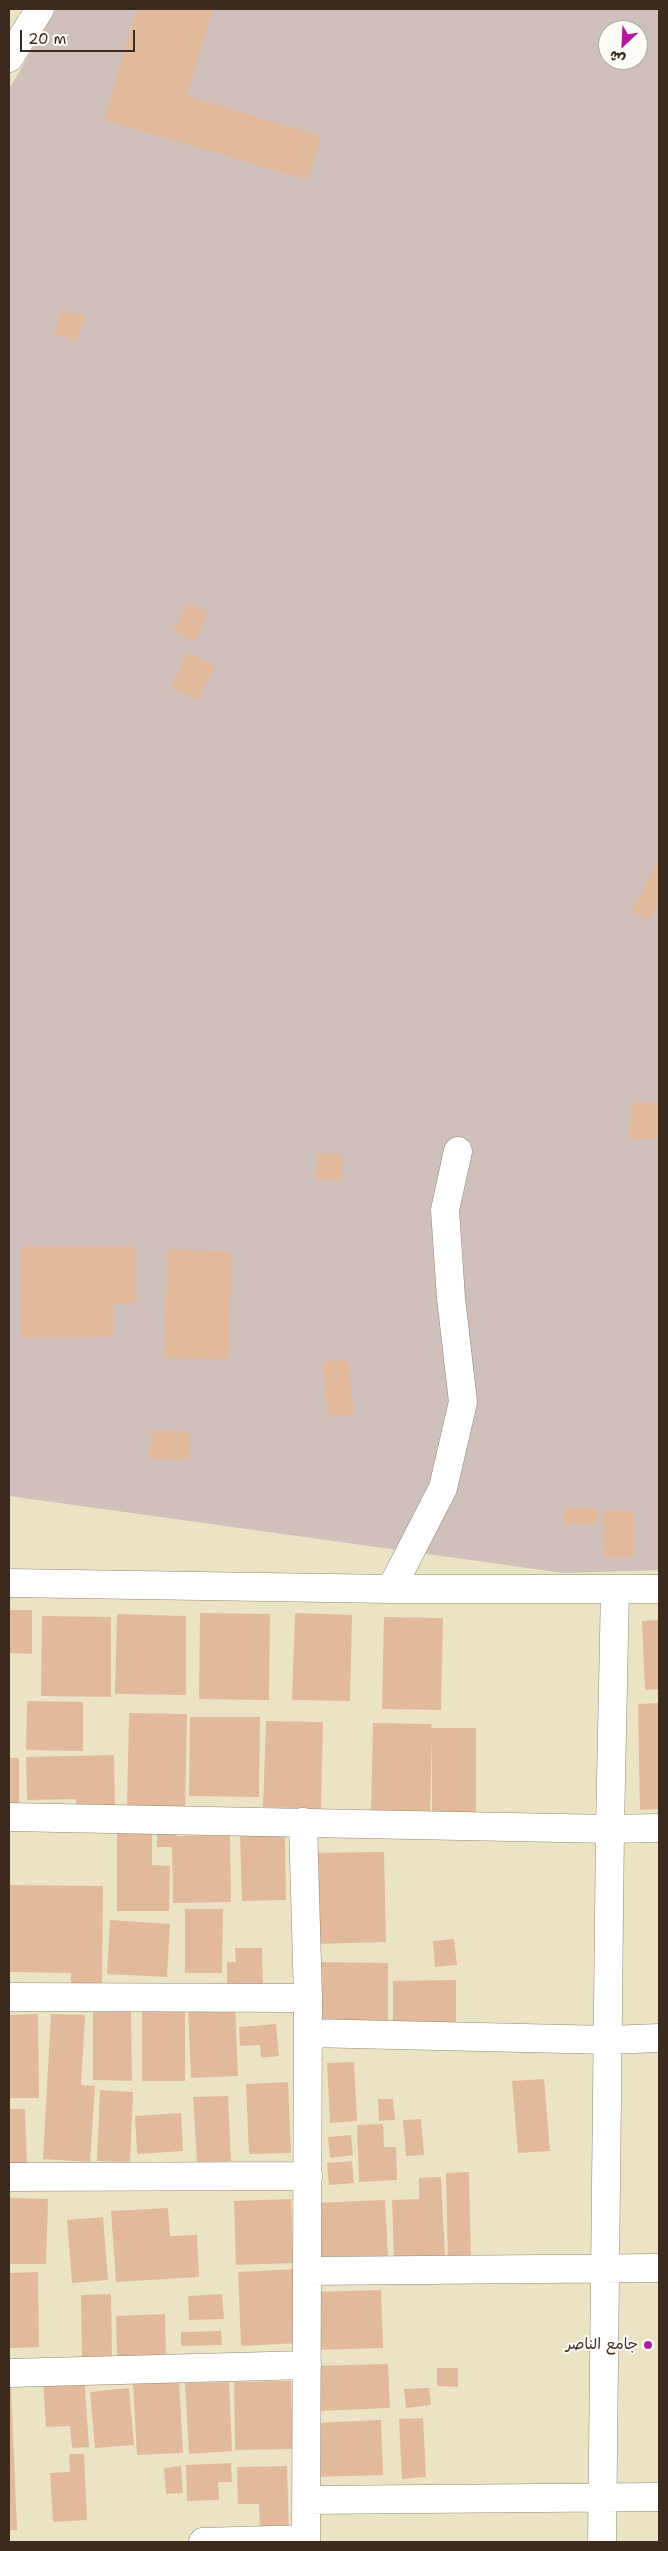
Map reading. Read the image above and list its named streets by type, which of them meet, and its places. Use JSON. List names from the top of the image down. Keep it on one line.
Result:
{"places":["جامع الناصر"],"scale_bar":"20 m","north":"bottom left"}
